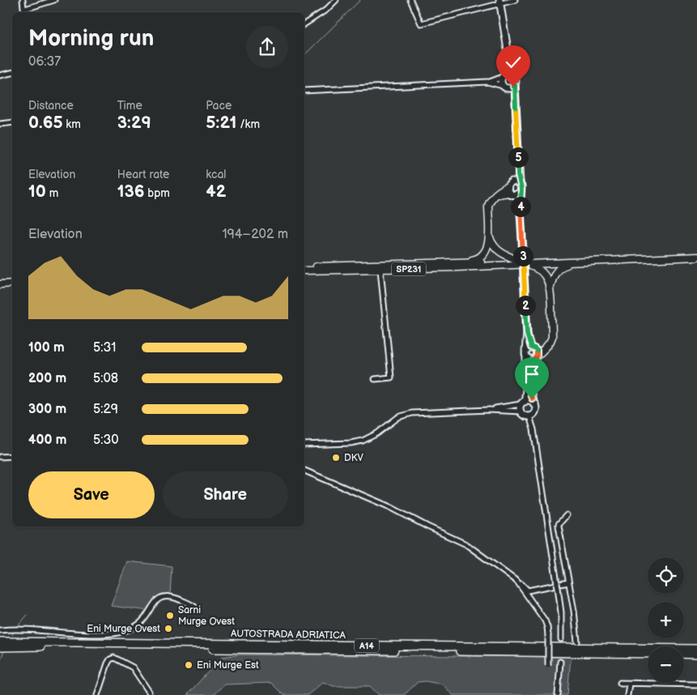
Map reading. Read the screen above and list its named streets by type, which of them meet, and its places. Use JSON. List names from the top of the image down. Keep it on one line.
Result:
{"streets":{"highway":["AUTOSTRADA ADRIATICA","A14"],"main road":["SP231"]},"places":["DKV","Sarni Murge Ovest","Eni Murge Ovest","Eni Murge Est"],"page":{"heading":["Morning run","06:37"],"stats":[["Distance","0.65 km"],["Time","3:29"],["Pace","5:21 /km"],["Elevation","10 m"],["Heart rate","136 bpm"],["kcal","42"]],"pins":["5","4","3","2"],"chart":["Elevation","194–202 m"],"list":[{"name":"100 m","note":"5:31"},{"name":"200 m","note":"5:08"},{"name":"300 m","note":"5:29"},{"name":"400 m","note":"5:30"}],"buttons":["Save","Share"],"map_buttons":["+","−"]}}
